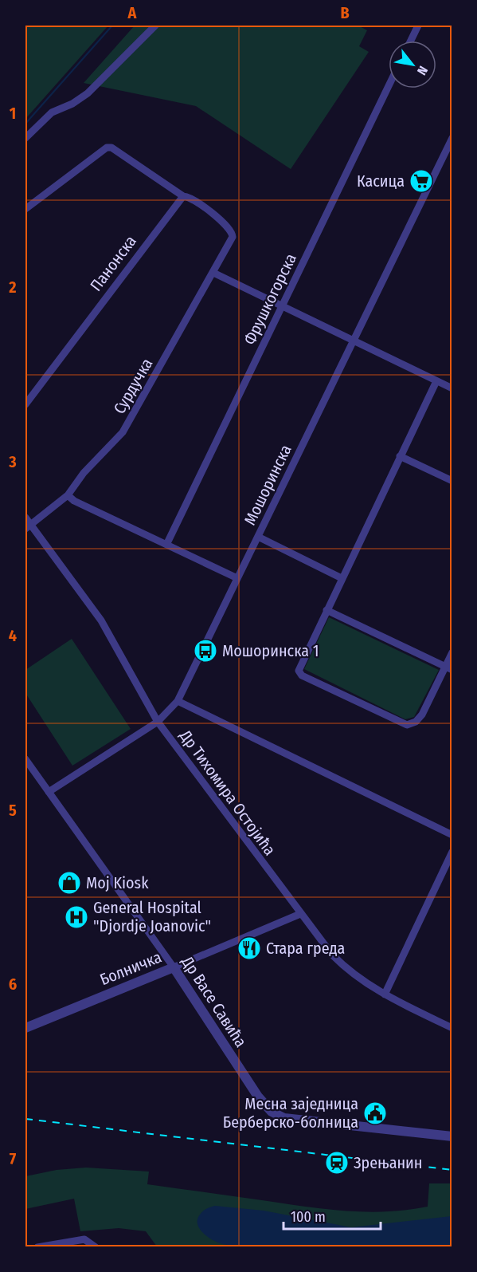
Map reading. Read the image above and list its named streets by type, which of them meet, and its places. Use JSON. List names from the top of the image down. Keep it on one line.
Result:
{"streets":{"street":["Панонска","Фрушкогорска","Сурдучка","Мошоринска","Др Тихомира Остојића","Болничка","Др Васе Савића"]},"crossings":[["Панонска","Сурдучка"],["Сурдучка","Др Тихомира Остојића"],["Мошоринска","Др Тихомира Остојића"],["Мошоринска","Др Васе Савића"],["Др Тихомира Остојића","Болничка"],["Болничка","Др Васе Савића"]],"places":{"supermarket":["Касица"],"bus stop":["Мошоринска 1"],"shop":["Moj Kiosk"],"hospital":["General Hospital \"Djordje Joanovic\""],"restaurant":["Стара греда"],"public building":["Месна заједница Берберско-болница"],"station":["Зрењанин"]},"scale_bar":"100 m","north":"bottom right","grid":{"columns":["A","B"],"rows":["1","2","3","4","5","6","7"]}}
